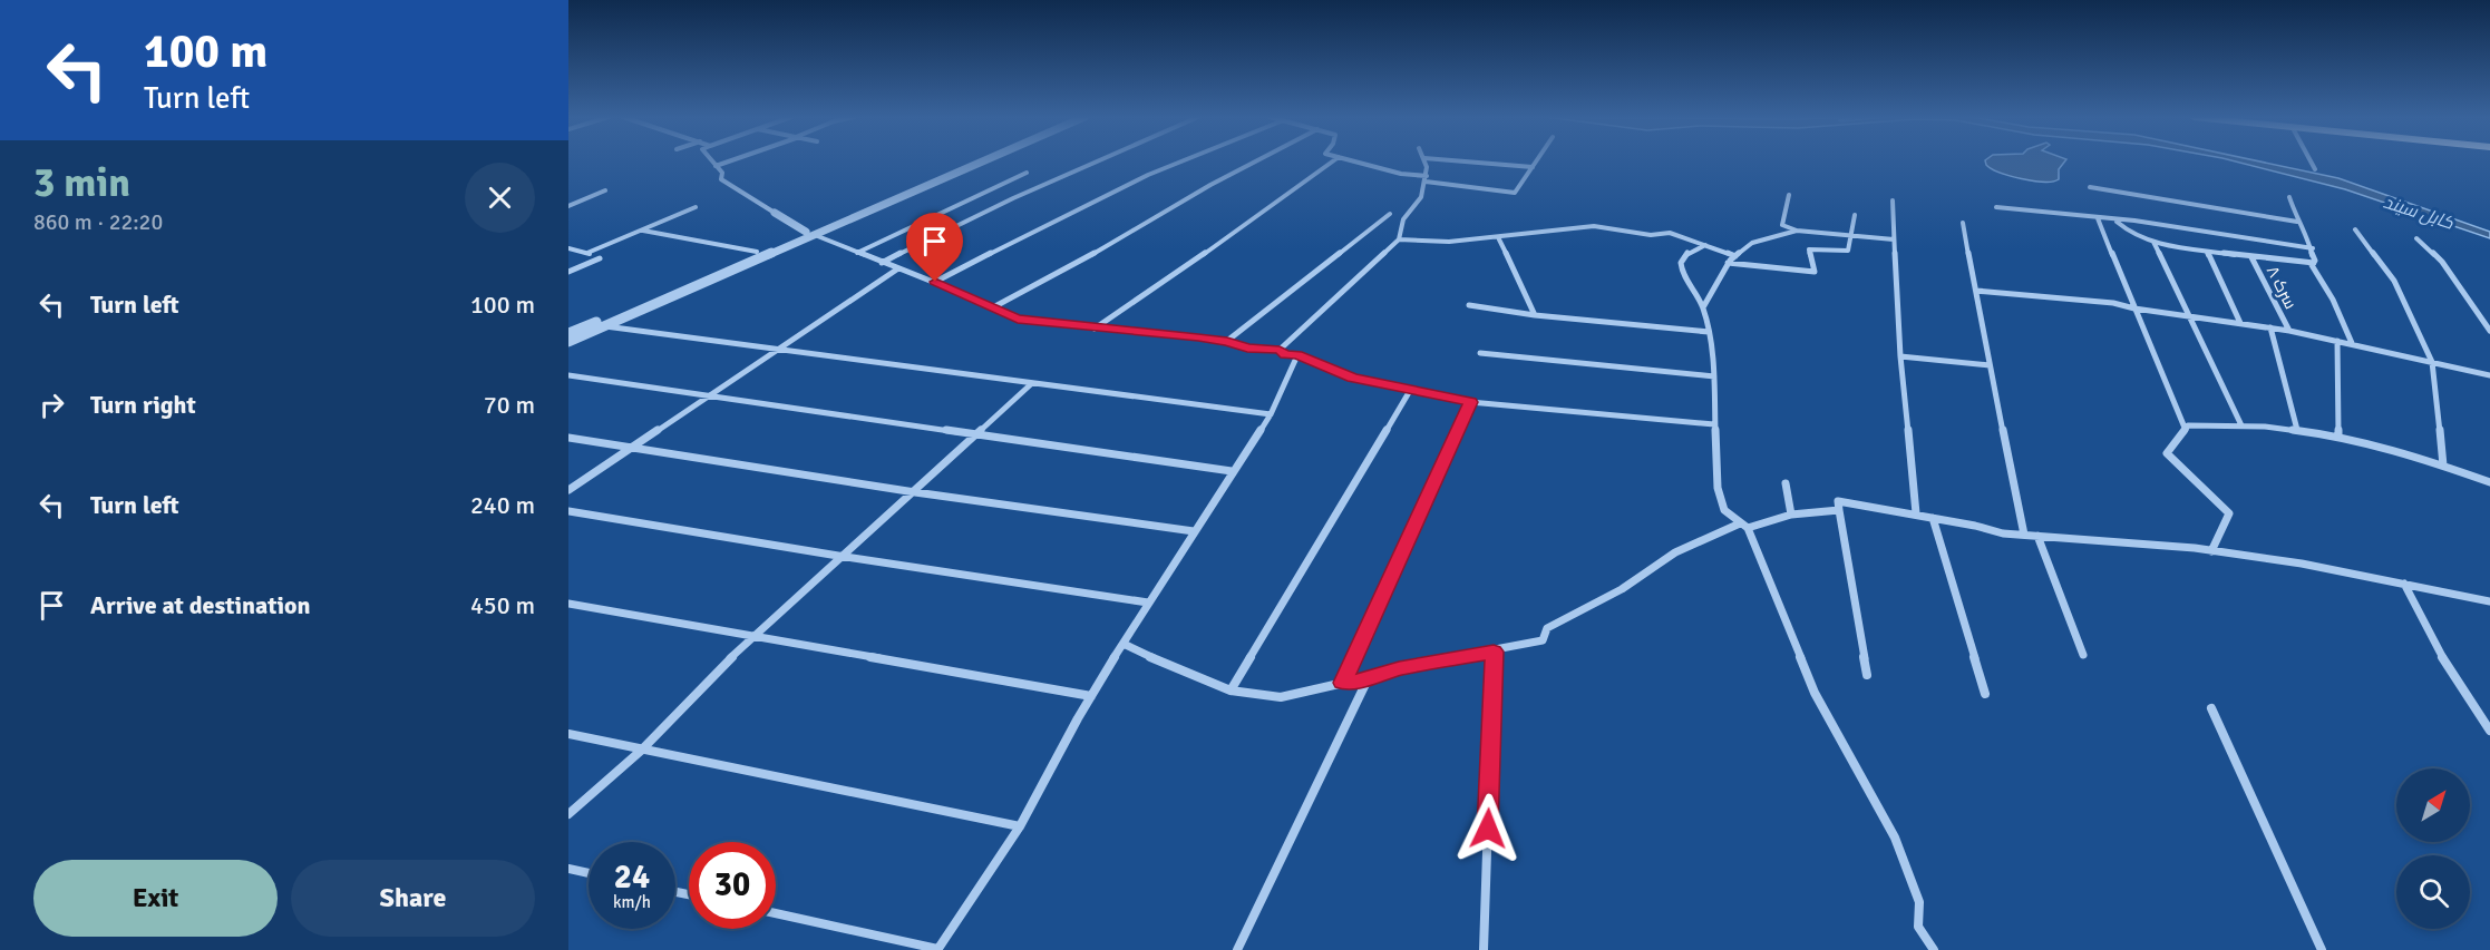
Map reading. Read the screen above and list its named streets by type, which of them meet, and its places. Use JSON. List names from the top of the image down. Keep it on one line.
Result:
{"streets":{"street":["سرک ۸"]},"water":["کابل سيند"],"north":"top right","page":{"turn":["100 m","Turn left"],"heading":["3 min","860 m · 22:20"],"list":[{"name":"Turn left","value":"100 m"},{"name":"Turn right","value":"70 m"},{"name":"Turn left","value":"240 m"},{"name":"Arrive at destination","value":"450 m"}],"speed":"24 km/h","limit":"30","buttons":["Exit","Share"]}}
